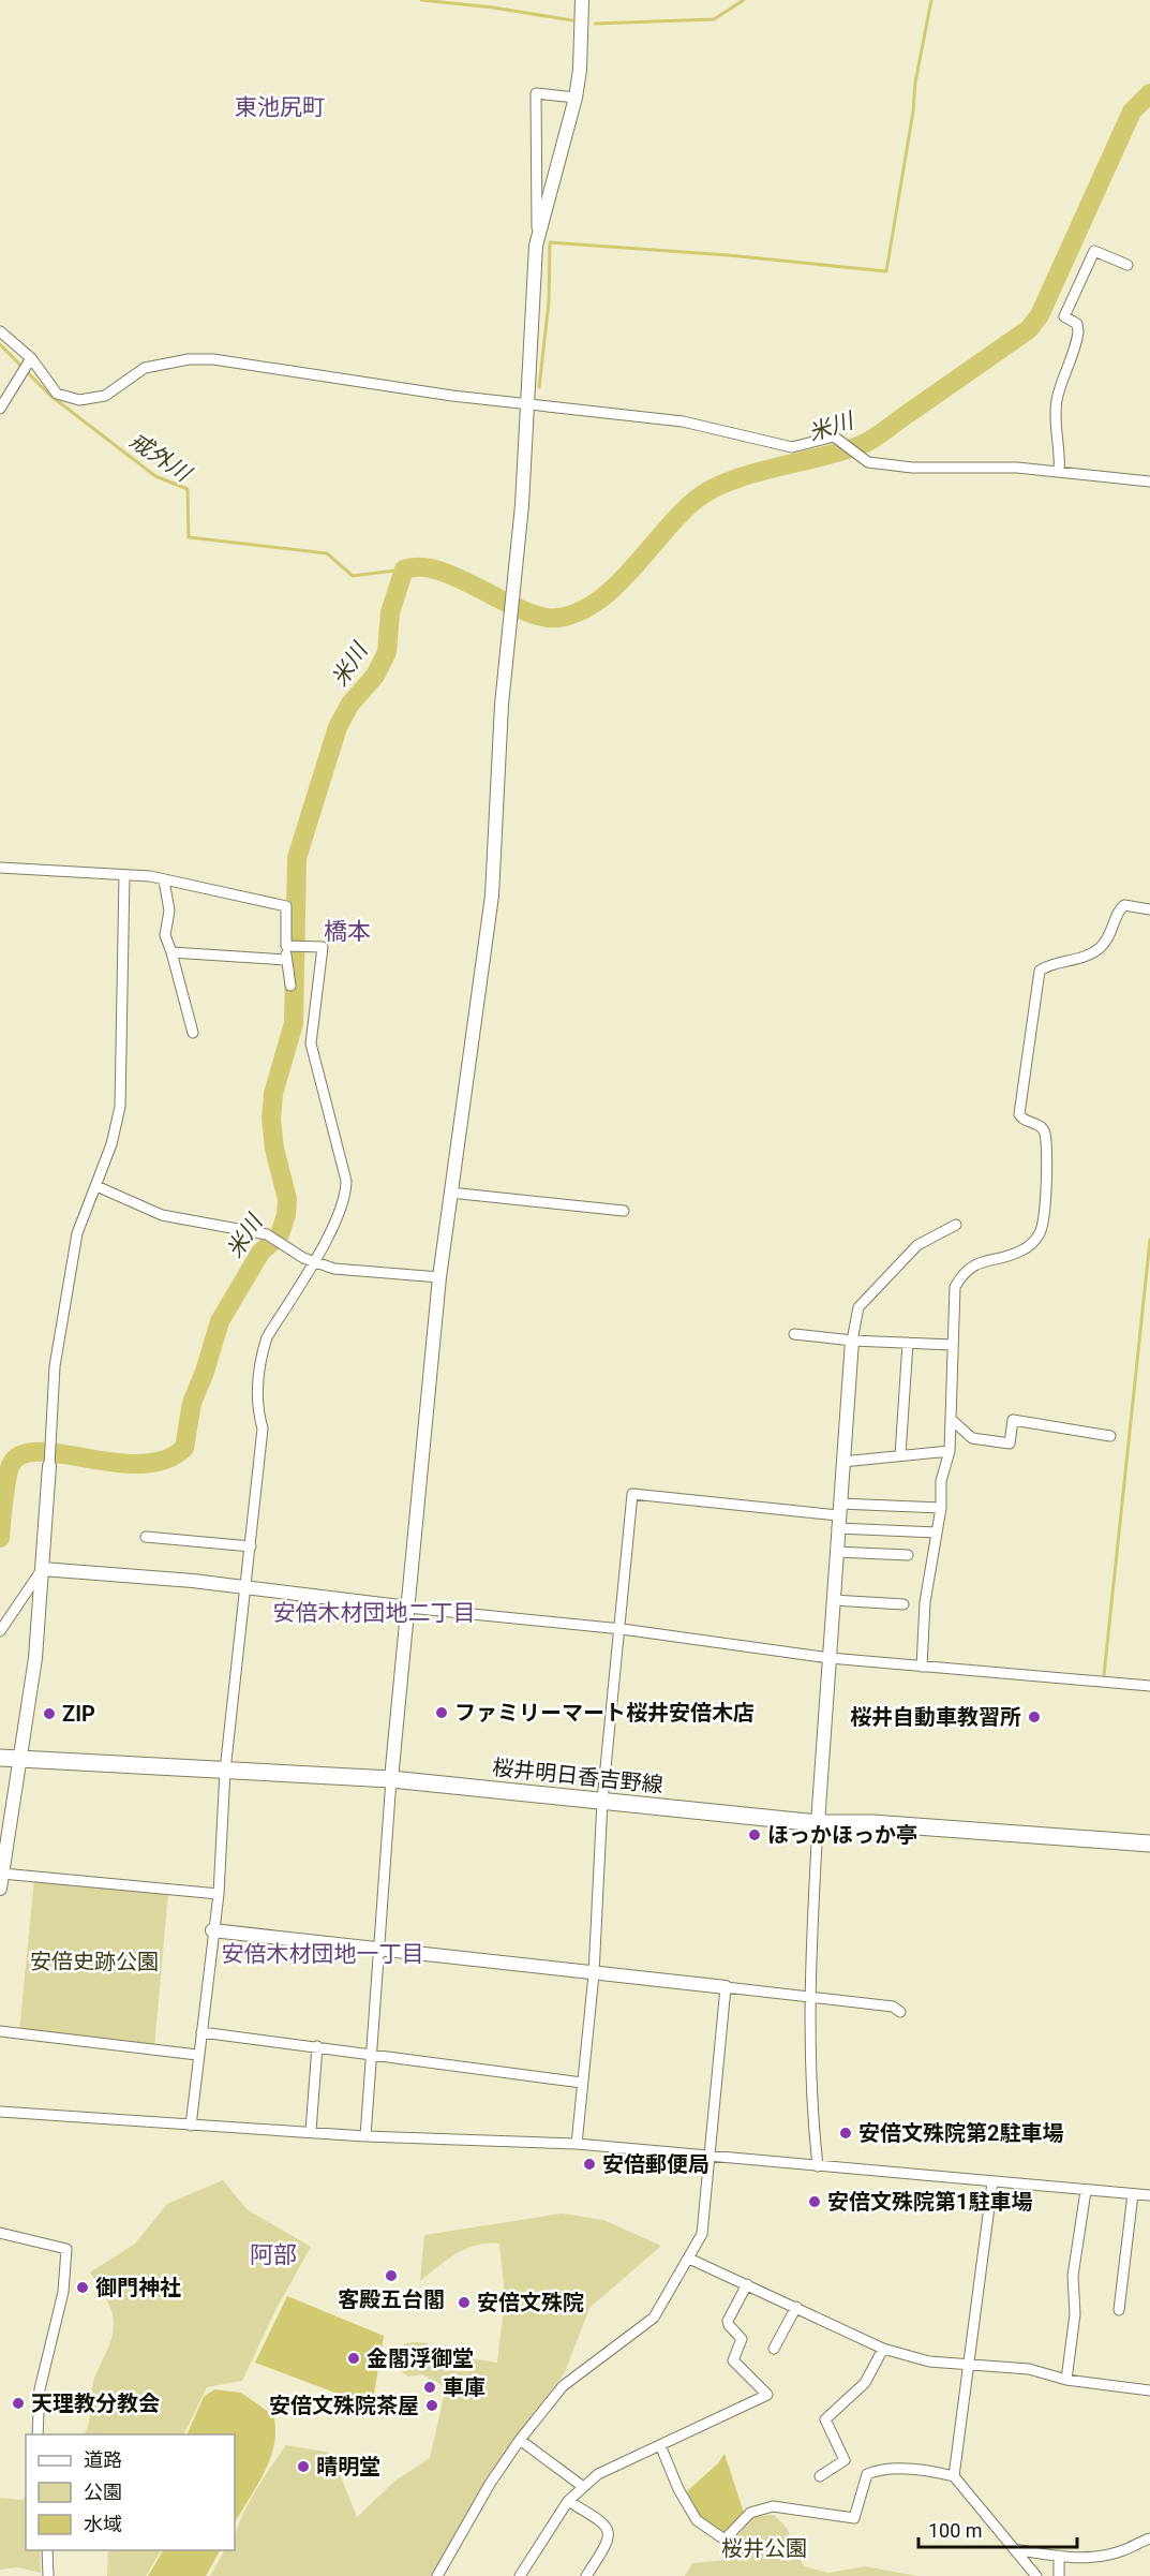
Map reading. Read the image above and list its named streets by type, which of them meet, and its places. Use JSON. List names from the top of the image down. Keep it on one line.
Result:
{"streets":{"main road":["桜井明日香吉野線"]},"districts":["東池尻町","橋本","安倍木材団地二丁目","安倍木材団地一丁目","阿部"],"water":["米川","戒外川"],"parks":["安倍史跡公園","桜井公園"],"places":["ファミリーマート桜井安倍木店","ZIP","桜井自動車教習所","ほっかほっか亭","安倍文殊院第2駐車場","安倍郵便局","安倍文殊院第1駐車場","客殿五台閣","御門神社","安倍文殊院","金閣浮御堂","車庫","天理教分教会","安倍文殊院茶屋","晴明堂"],"legend":["道路","公園","水域"],"scale_bar":"100 m"}
